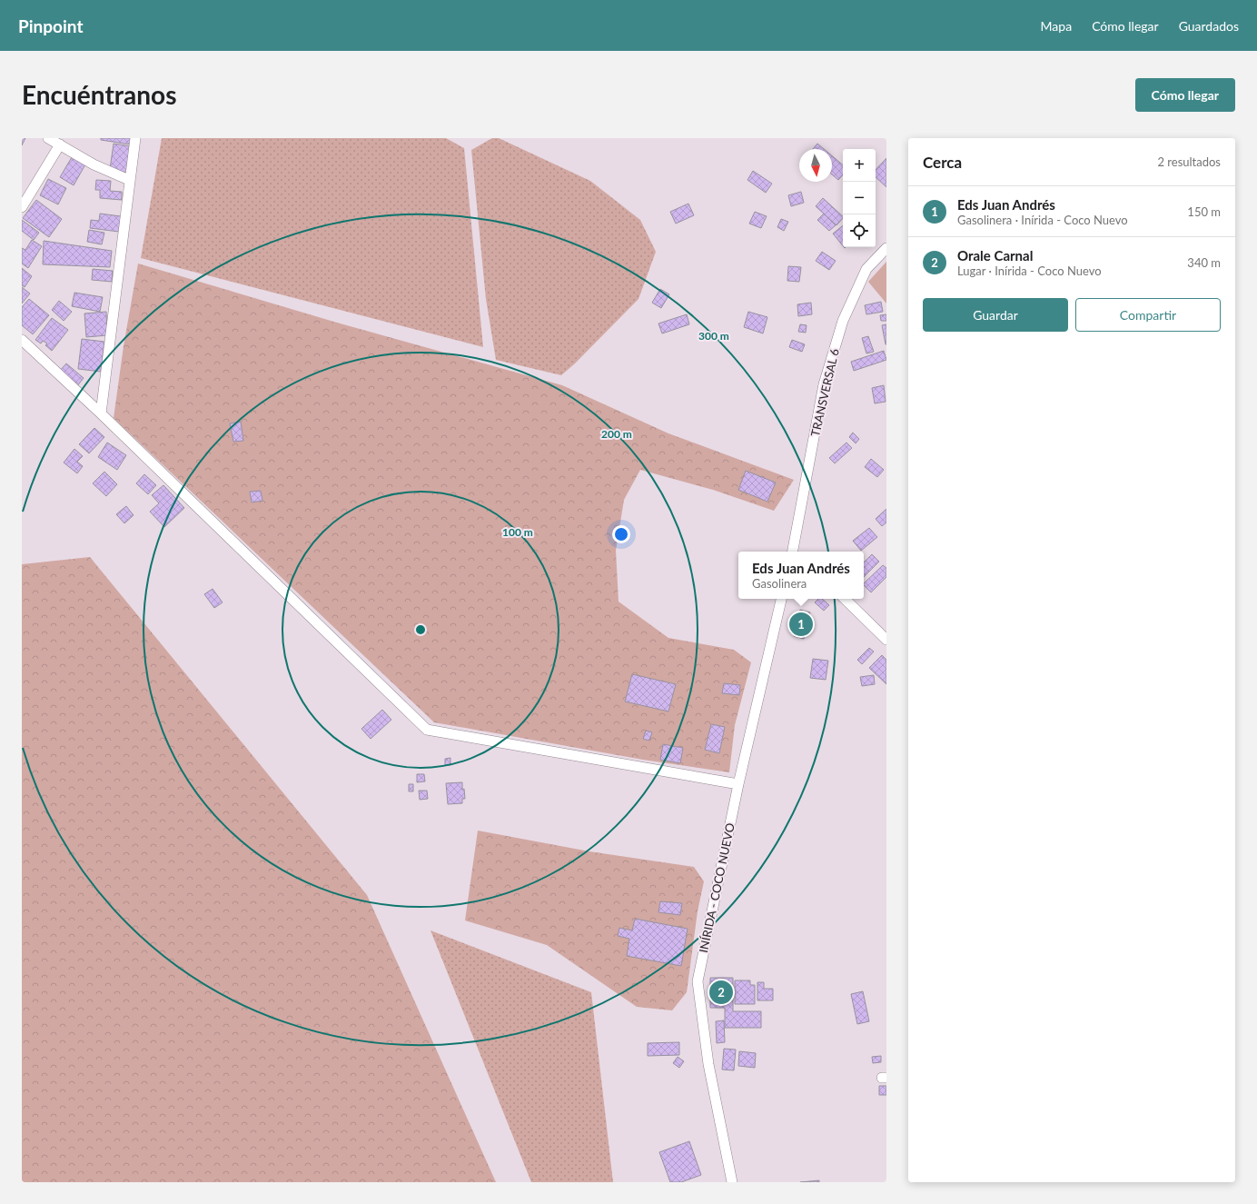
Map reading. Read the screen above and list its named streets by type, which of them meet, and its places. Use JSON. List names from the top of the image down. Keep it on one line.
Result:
{"streets":{"street":["TRANSVERSAL 6","INÍRIDA - COCO NUEVO"]},"north":"bottom","page":{"header":"Pinpoint","nav":["Mapa","Cómo llegar","Guardados"],"buttons":["Cómo llegar",["Guardar","Compartir"]],"title":"Encuéntranos","heading":["Cerca","2 resultados"],"map_buttons":["+","−"],"list":[{"mark":"1","name":"Eds Juan Andrés","note":"Gasolinera · Inírida - Coco Nuevo","value":"150 m"},{"mark":"2","name":"Orale Carnal","note":"Lugar · Inírida - Coco Nuevo","value":"340 m"}],"popup":["Eds Juan Andrés","Gasolinera"],"pins":["1","2"]},"rings":["300 m","200 m","100 m"]}
